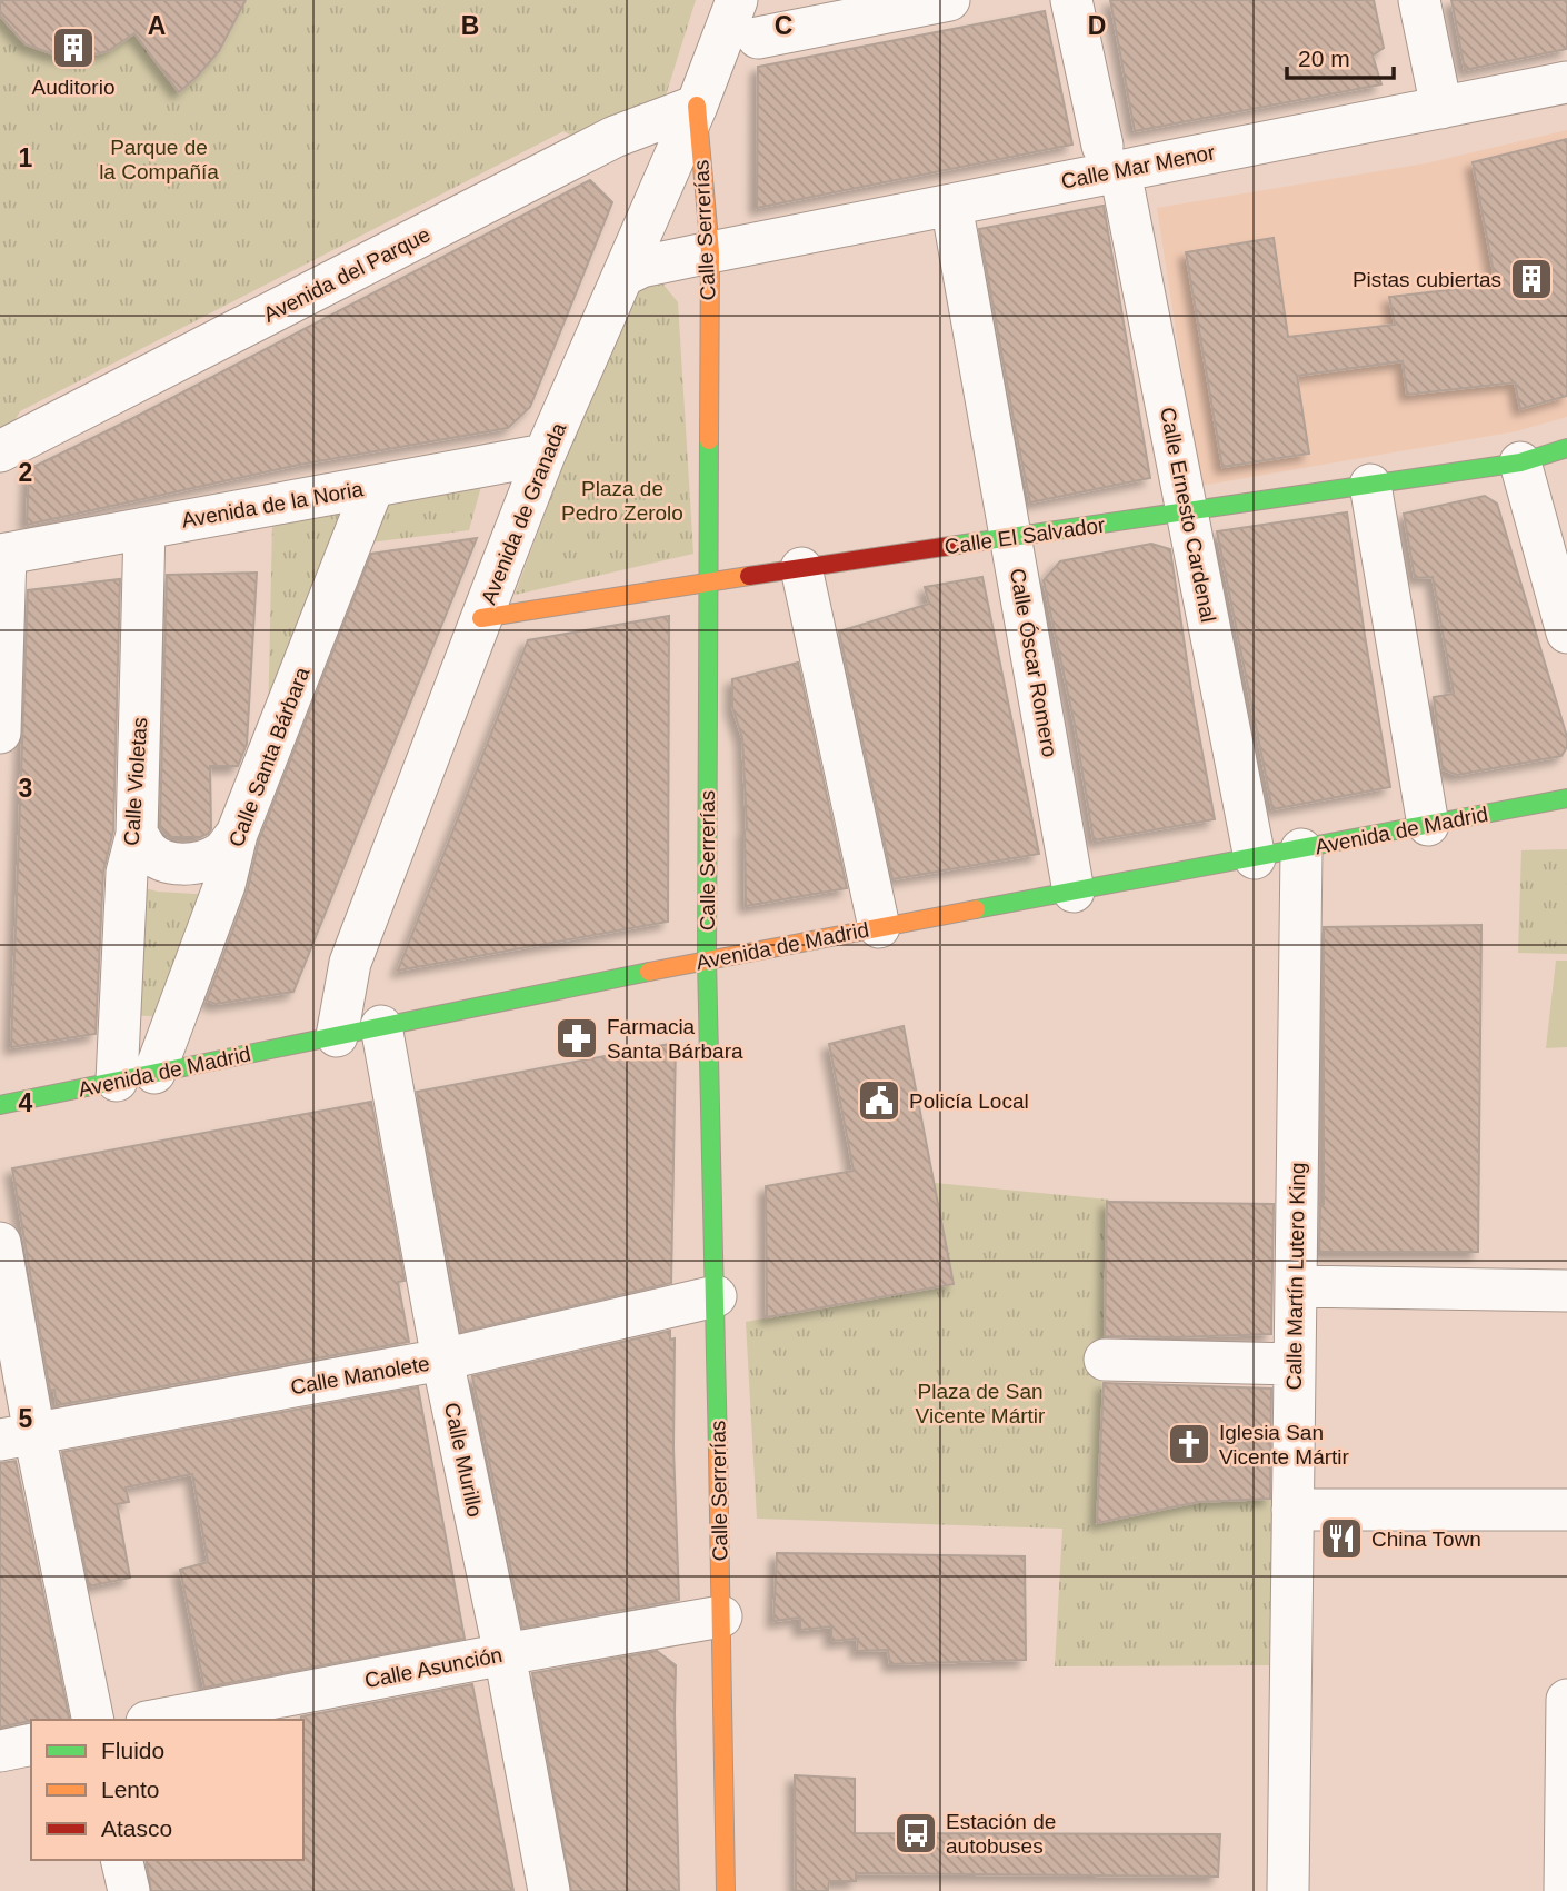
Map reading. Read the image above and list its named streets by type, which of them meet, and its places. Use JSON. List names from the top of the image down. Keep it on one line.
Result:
{"streets":{"street":["Calle Mar Menor","Calle Serrerías","Avenida del Parque","Avenida de la Noria","Avenida de Granada","Calle Ernesto Cardenal","Calle El Salvador","Calle Óscar Romero","Calle Santa Bárbara","Calle Violetas","Avenida de Madrid","Calle Martín Lutero King","Calle Manolete","Calle Murillo","Calle Asunción"]},"crossings":[["Calle Mar Menor","Calle Serrerías"],["Calle Mar Menor","Avenida de Granada"],["Calle Mar Menor","Calle Ernesto Cardenal"],["Calle Mar Menor","Calle Óscar Romero"],["Calle Serrerías","Avenida del Parque"],["Calle Serrerías","Avenida de Granada"],["Calle Serrerías","Calle El Salvador"],["Calle Serrerías","Avenida de Madrid"],["Calle Serrerías","Calle Manolete"],["Calle Serrerías","Calle Asunción"],["Avenida del Parque","Avenida de Granada"],["Avenida de la Noria","Avenida de Granada"],["Avenida de la Noria","Calle Santa Bárbara"],["Avenida de la Noria","Calle Violetas"],["Avenida de Granada","Calle El Salvador"],["Avenida de Granada","Avenida de Madrid"],["Calle Ernesto Cardenal","Calle El Salvador"],["Calle Ernesto Cardenal","Avenida de Madrid"],["Calle El Salvador","Calle Óscar Romero"],["Calle Óscar Romero","Avenida de Madrid"],["Calle Santa Bárbara","Calle Violetas"],["Calle Santa Bárbara","Avenida de Madrid"],["Calle Violetas","Avenida de Madrid"],["Avenida de Madrid","Calle Martín Lutero King"],["Avenida de Madrid","Calle Murillo"],["Calle Manolete","Calle Murillo"],["Calle Murillo","Calle Asunción"]],"parks":["Parque de la Compañía","Plaza de Pedro Zerolo","Plaza de San Vicente Mártir"],"places":{"building":["Auditorio","Pistas cubiertas"],"pharmacy":["Farmacia Santa Bárbara"],"public building":["Policía Local"],"church":["Iglesia San Vicente Mártir"],"restaurant":["China Town"],"bus stop":["Estación de autobuses"]},"legend":["Fluido","Lento","Atasco"],"scale_bar":"20 m","grid":{"columns":["A","B","C","D"],"rows":["1","2","3","4","5"]}}
